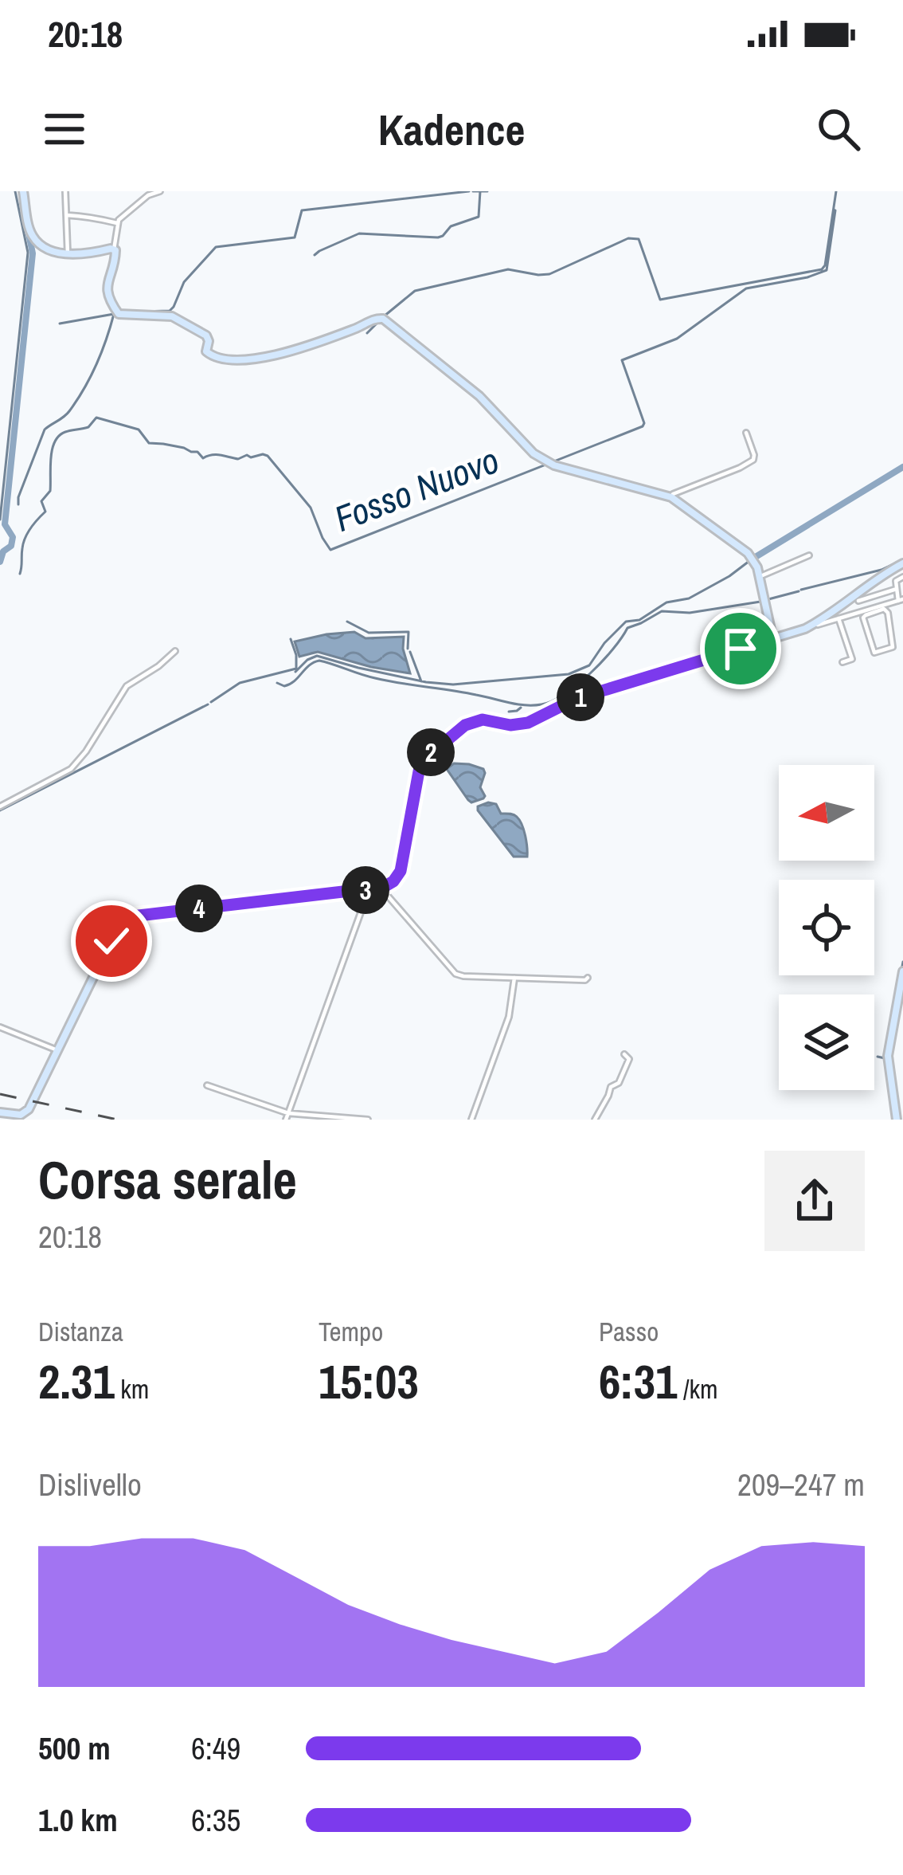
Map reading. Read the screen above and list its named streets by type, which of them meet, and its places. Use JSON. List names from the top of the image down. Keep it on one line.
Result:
{"water":["Fosso Nuovo"],"north":"left","page":{"status":"20:18","header":"Kadence","pins":["1","2","3","4"],"heading":["Corsa serale","20:18"],"stats":[["Distanza","2.31 km"],["Tempo","15:03"],["Passo","6:31 /km"]],"chart":["Dislivello","209–247 m"],"list":[{"name":"500 m","note":"6:49"},{"name":"1.0 km","note":"6:35"}]}}
